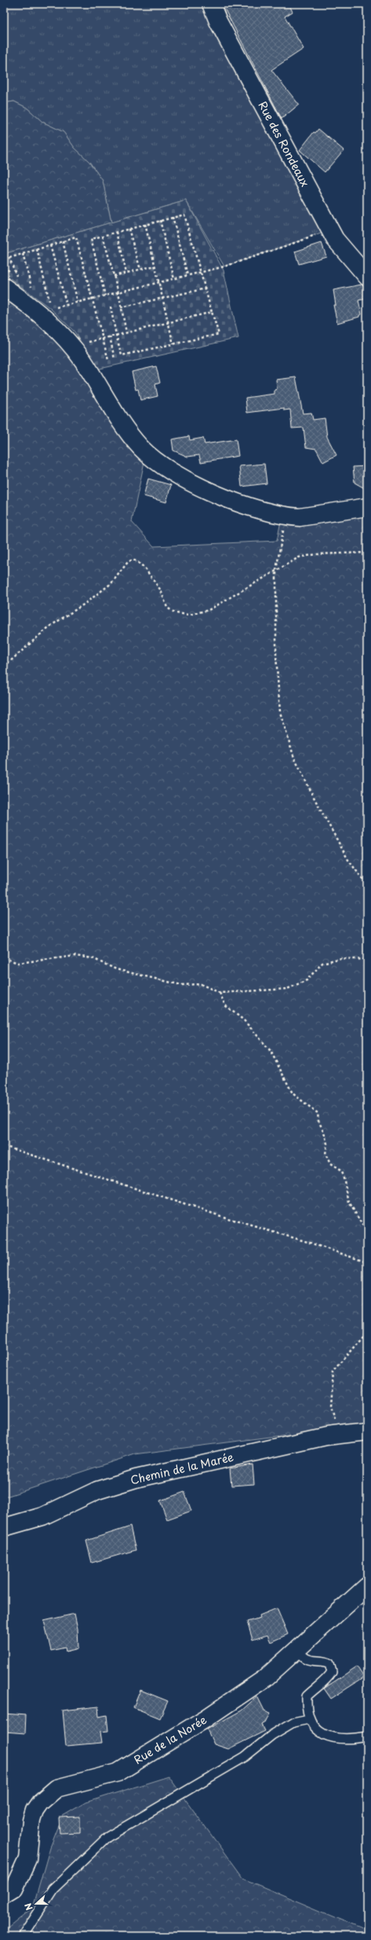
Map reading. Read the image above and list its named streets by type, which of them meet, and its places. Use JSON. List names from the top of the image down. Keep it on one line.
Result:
{"streets":{"street":["Rue des Rondeaux","Chemin de la Marée","Rue de la Norée"]},"north":"left"}
